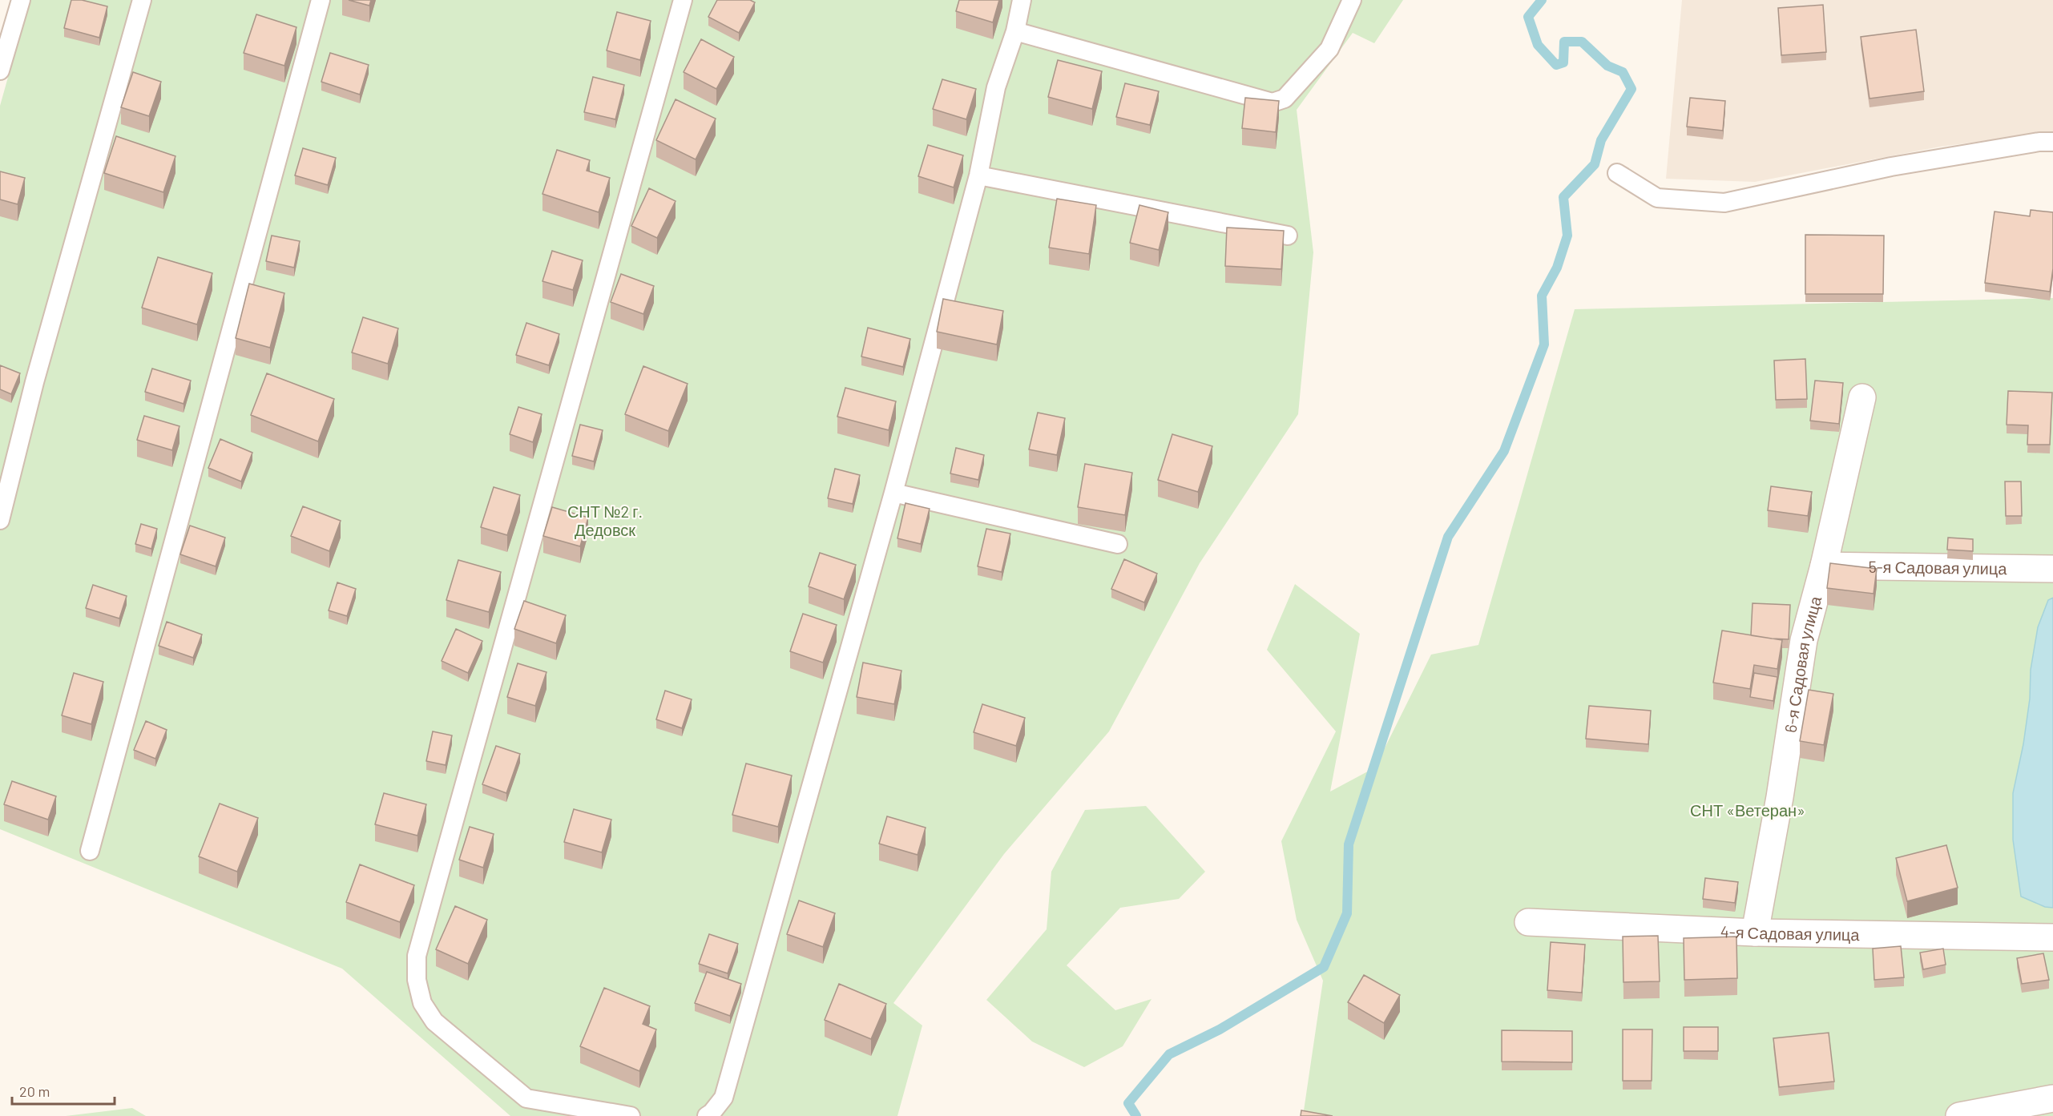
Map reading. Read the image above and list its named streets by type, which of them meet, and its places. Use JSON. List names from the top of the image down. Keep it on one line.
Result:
{"streets":{"street":["5-я Садовая улица","6-я Садовая улица","4-я Садовая улица"]},"crossings":[["5-я Садовая улица","6-я Садовая улица"],["6-я Садовая улица","4-я Садовая улица"]],"parks":["СНТ №2 г. Дедовск","СНТ «Ветеран»"],"scale_bar":"20 m"}
